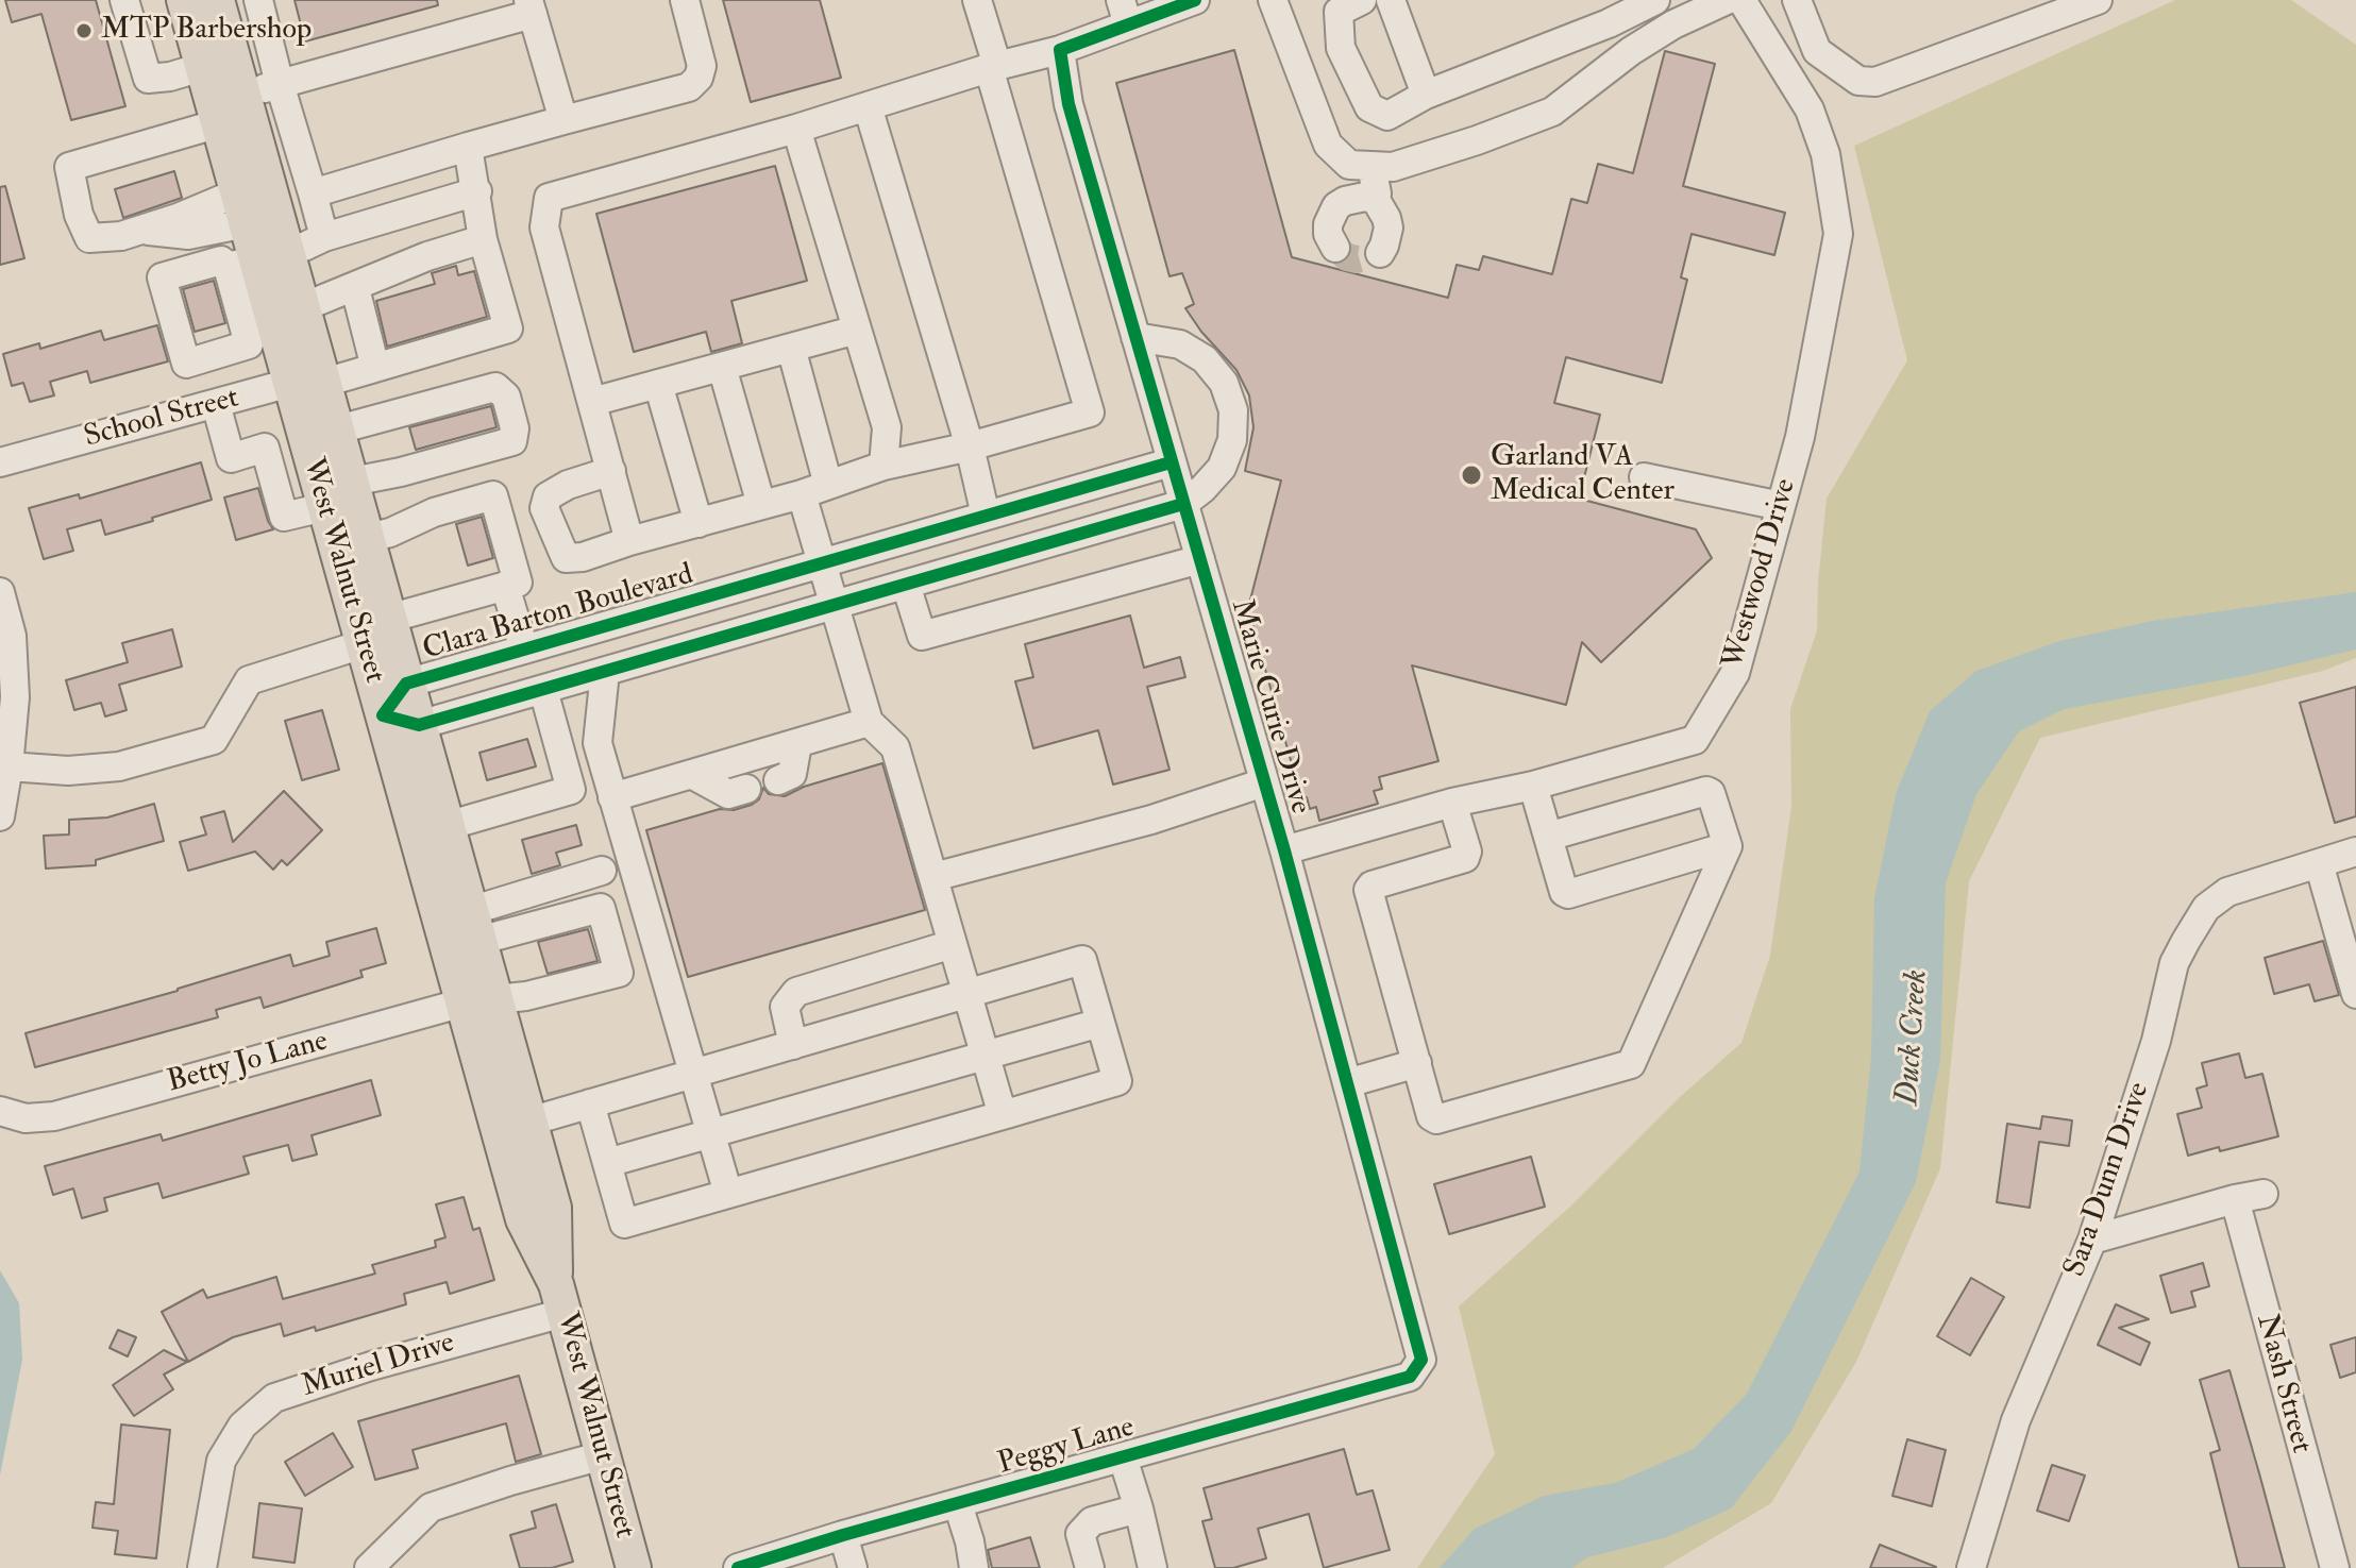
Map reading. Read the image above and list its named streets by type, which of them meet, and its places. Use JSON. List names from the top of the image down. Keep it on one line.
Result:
{"streets":{"main road":["West Walnut Street"],"street":["School Street","Westwood Drive","Clara Barton Boulevard","Marie Curie Drive","Betty Jo Lane","Sara Dunn Drive","Muriel Drive","Nash Street","Peggy Lane"]},"crossings":[["School Street","West Walnut Street"],["West Walnut Street","Clara Barton Boulevard"],["West Walnut Street","Betty Jo Lane"],["West Walnut Street","Muriel Drive"],["Westwood Drive","Marie Curie Drive"],["Clara Barton Boulevard","Marie Curie Drive"],["Marie Curie Drive","Peggy Lane"]],"water":["Duck Creek"],"places":["MTP Barbershop","Garland VA Medical Center"]}
